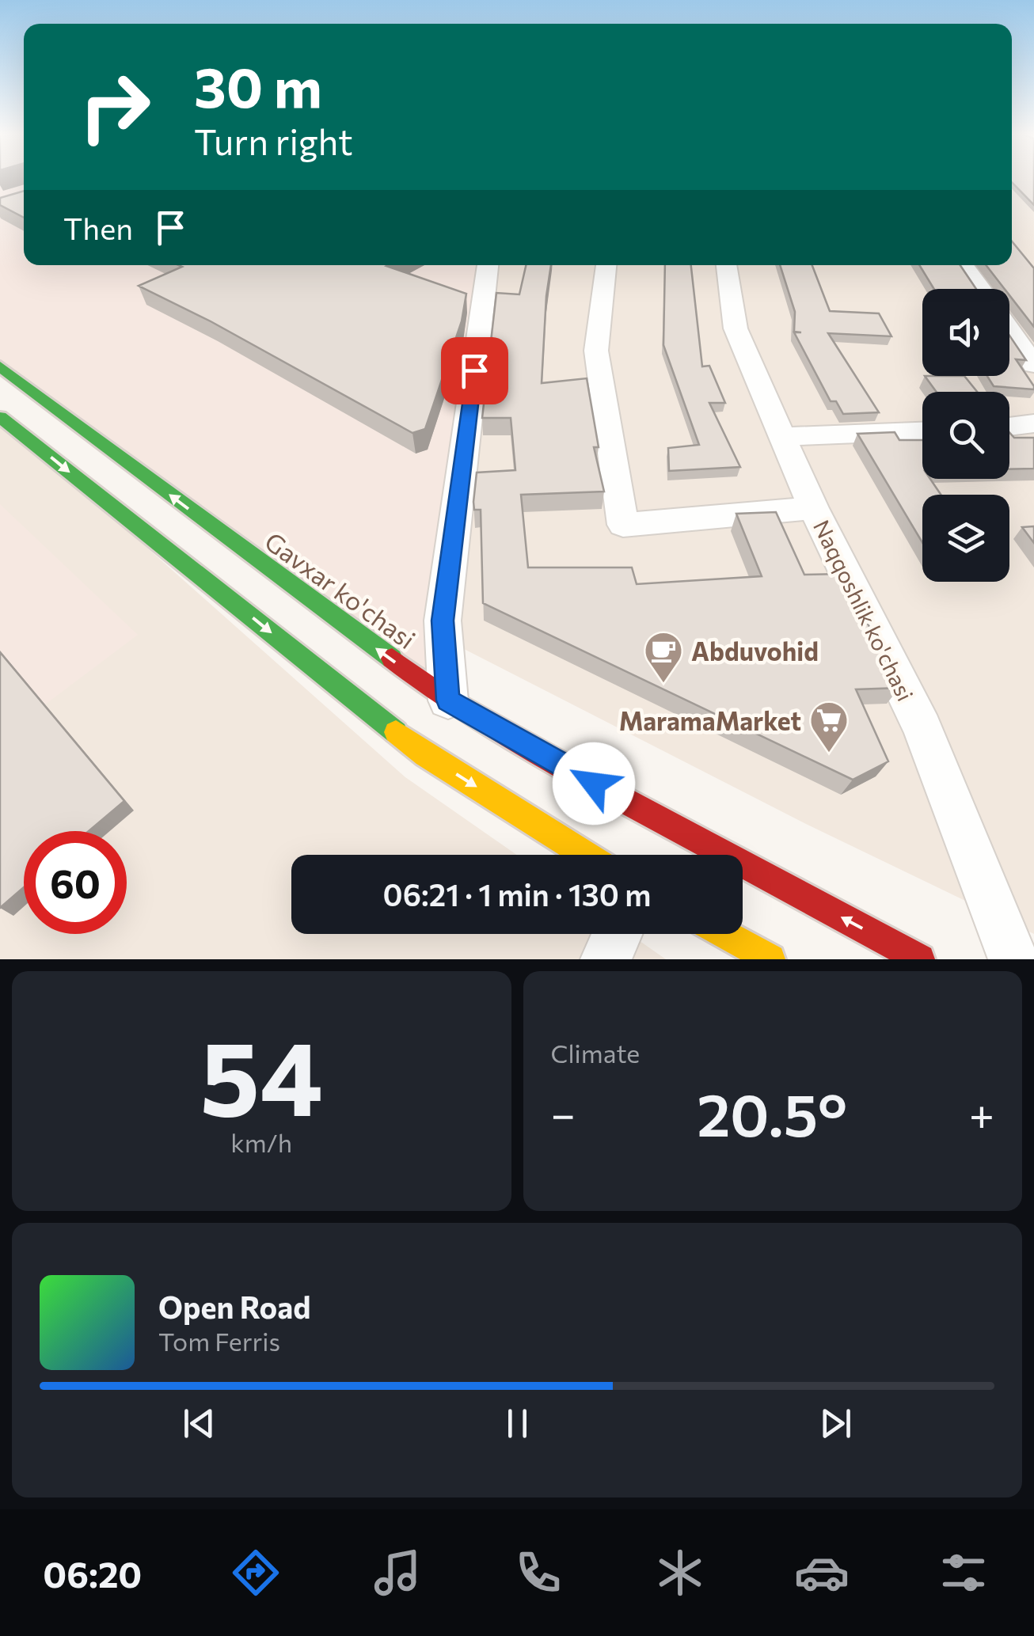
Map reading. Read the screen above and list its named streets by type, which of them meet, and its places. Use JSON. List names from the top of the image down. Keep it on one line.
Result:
{"streets":{"main road":["Gavxar ko'chasi"],"street":["Naqqoshlik ko'chasi"]},"places":{"cafe":["Abduvohid"],"supermarket":["MaramaMarket"]},"page":{"turn":["30 m","Turn right"],"then":"Then","limit":"60","trip":"06:21 · 1 min · 130 m","tile":[["54","km/h"],"Climate"],"heat":["−","20.5°","+"],"song":["Open Road","Tom Ferris"],"tabs":"06:20"}}
